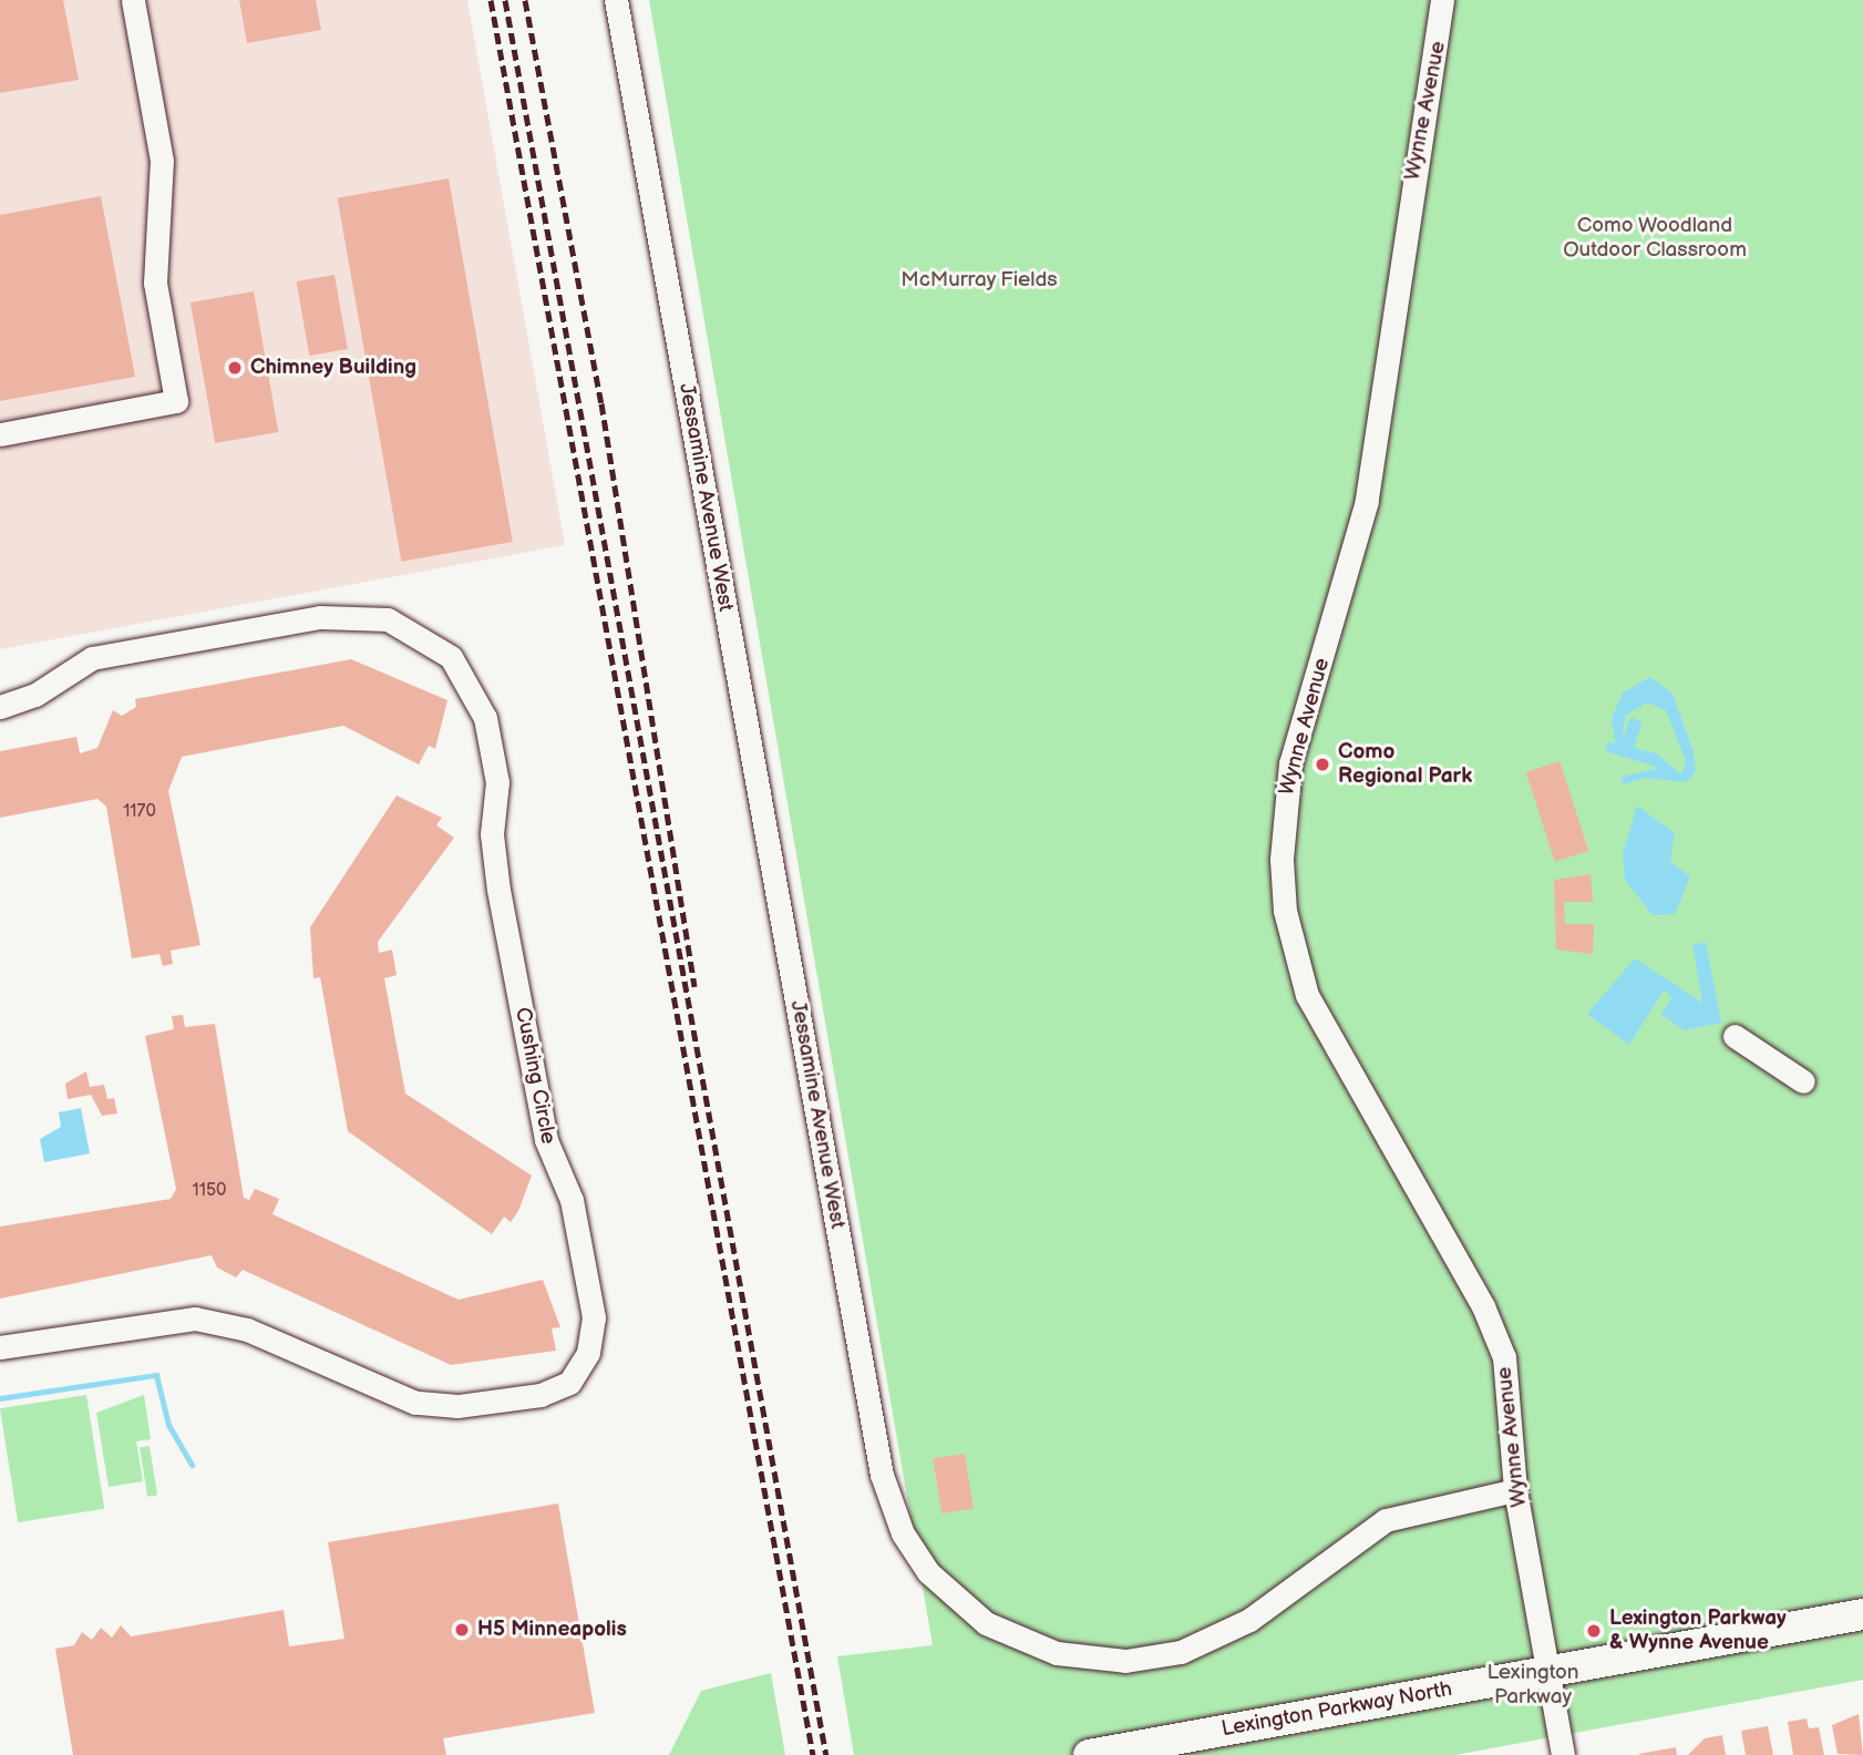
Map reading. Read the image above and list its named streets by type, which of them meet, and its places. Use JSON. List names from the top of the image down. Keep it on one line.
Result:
{"streets":{"main road":["Lexington Parkway North"],"street":["Wynne Avenue","Jessamine Avenue West","Cushing Circle"]},"crossings":[["Wynne Avenue","Jessamine Avenue West"],["Wynne Avenue","Lexington Parkway North"]],"parks":["Como Woodland Outdoor Classroom","McMurray Fields","Lexington Parkway"],"places":["Chimney Building","Como Regional Park","H5 Minneapolis","Lexington Parkway & Wynne Avenue"],"house_numbers":["1170","1150"]}
